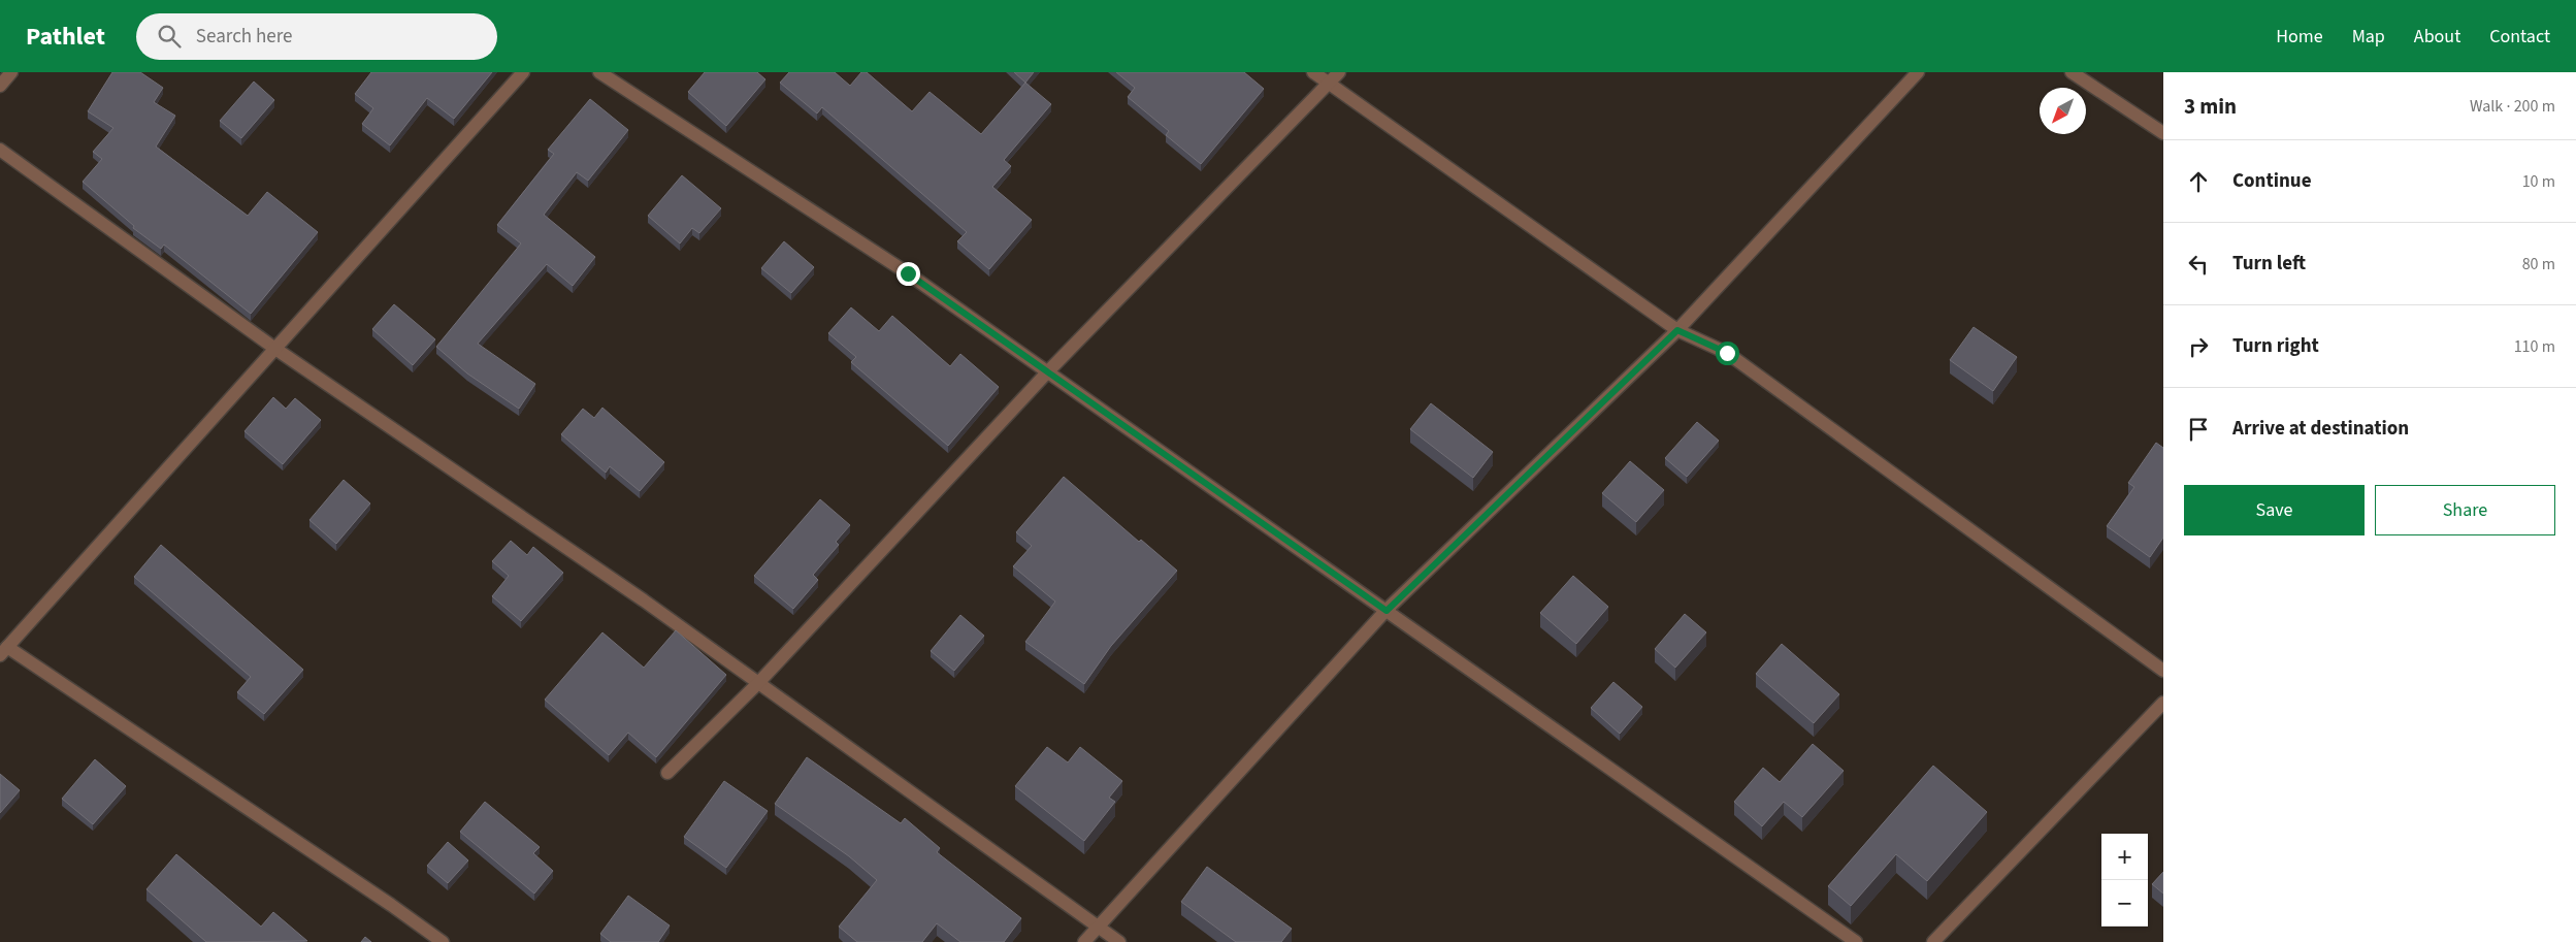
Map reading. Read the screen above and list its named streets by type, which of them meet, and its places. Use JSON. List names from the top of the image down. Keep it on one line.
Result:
{"north":"bottom left","page":{"header":"Pathlet","search":"Search here","nav":["Home","Map","About","Contact"],"heading":["3 min","Walk · 200 m"],"list":[["Continue","10 m"],["Turn left","80 m"],["Turn right","110 m"],"Arrive at destination"],"buttons":["Save","Share"],"map_buttons":["+","−"]}}
